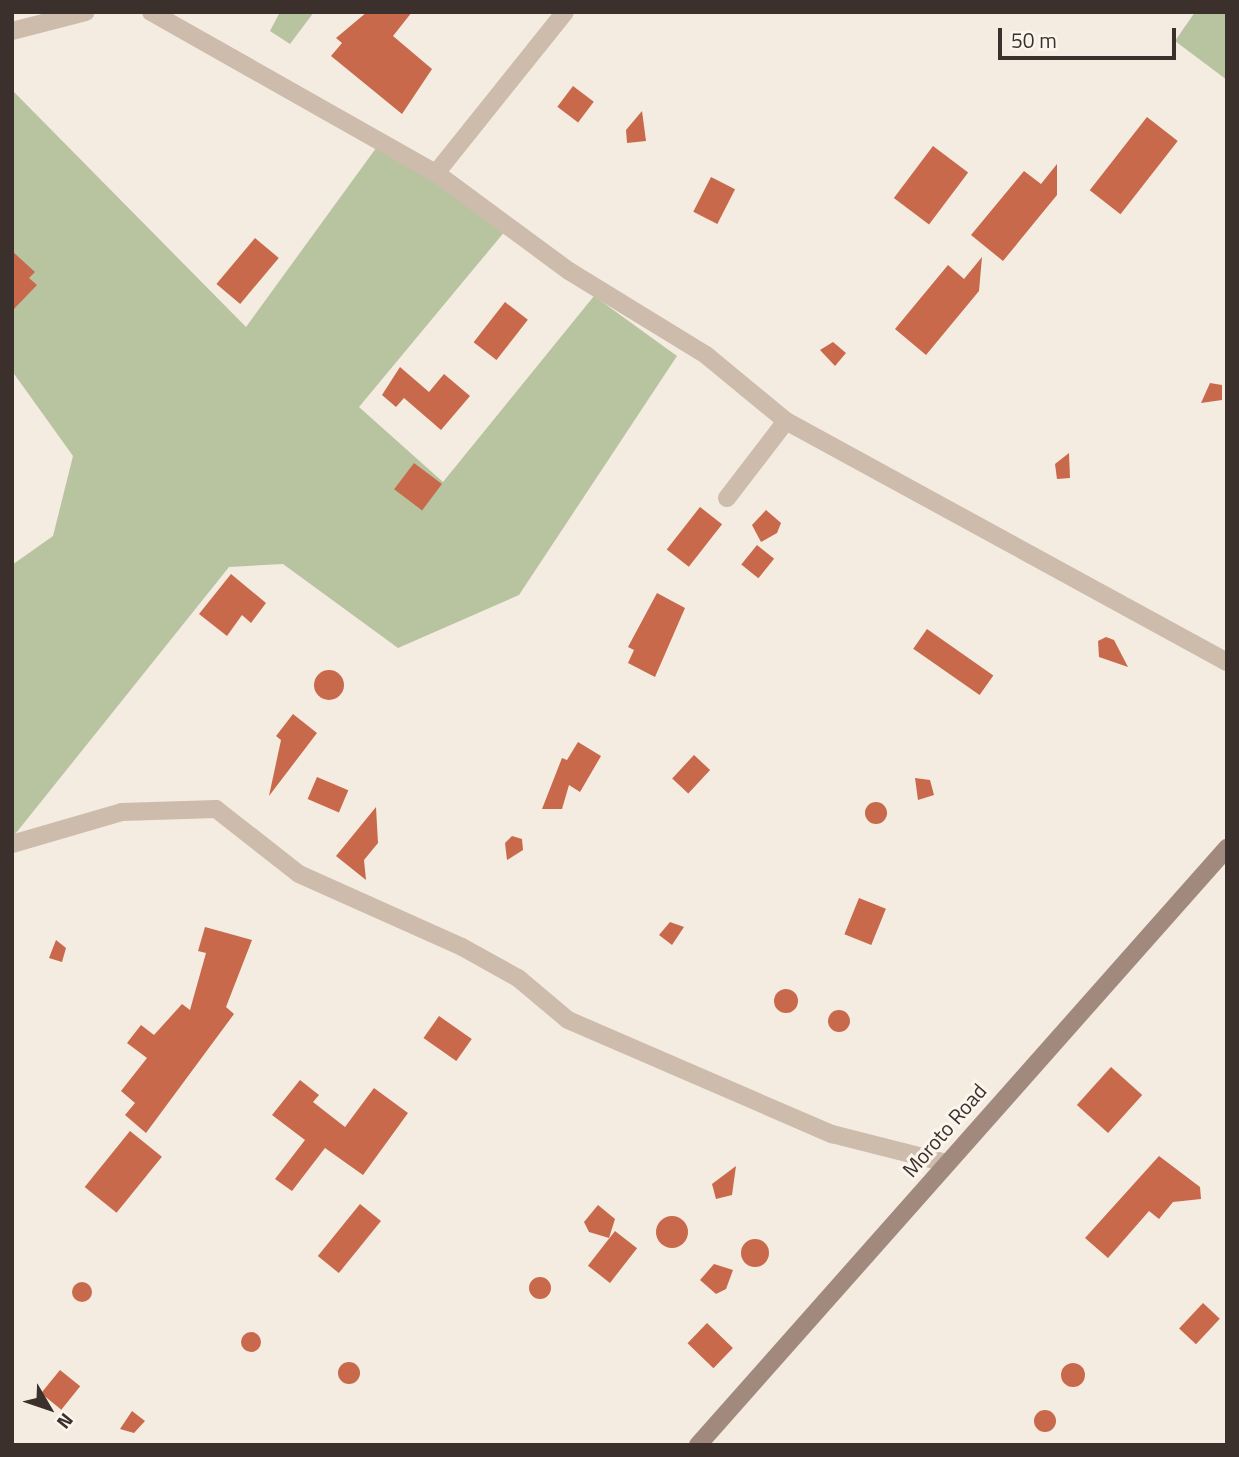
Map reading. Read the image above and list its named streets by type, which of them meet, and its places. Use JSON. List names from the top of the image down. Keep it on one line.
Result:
{"streets":{"main road":["Moroto Road"]},"scale_bar":"50 m","north":"bottom right"}
